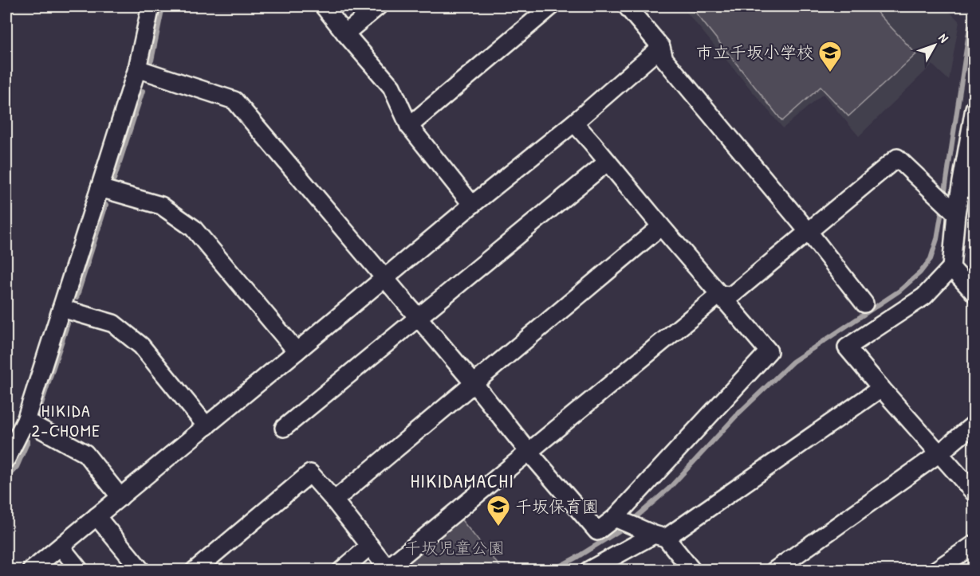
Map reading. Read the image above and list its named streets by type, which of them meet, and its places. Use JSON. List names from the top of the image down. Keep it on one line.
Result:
{"districts":["HIKIDA 2-CHOME","HIKIDAMACHI"],"parks":["千坂児童公園"],"places":{"school or university":["市立千坂小学校","千坂保育園"]},"north":"top right"}
